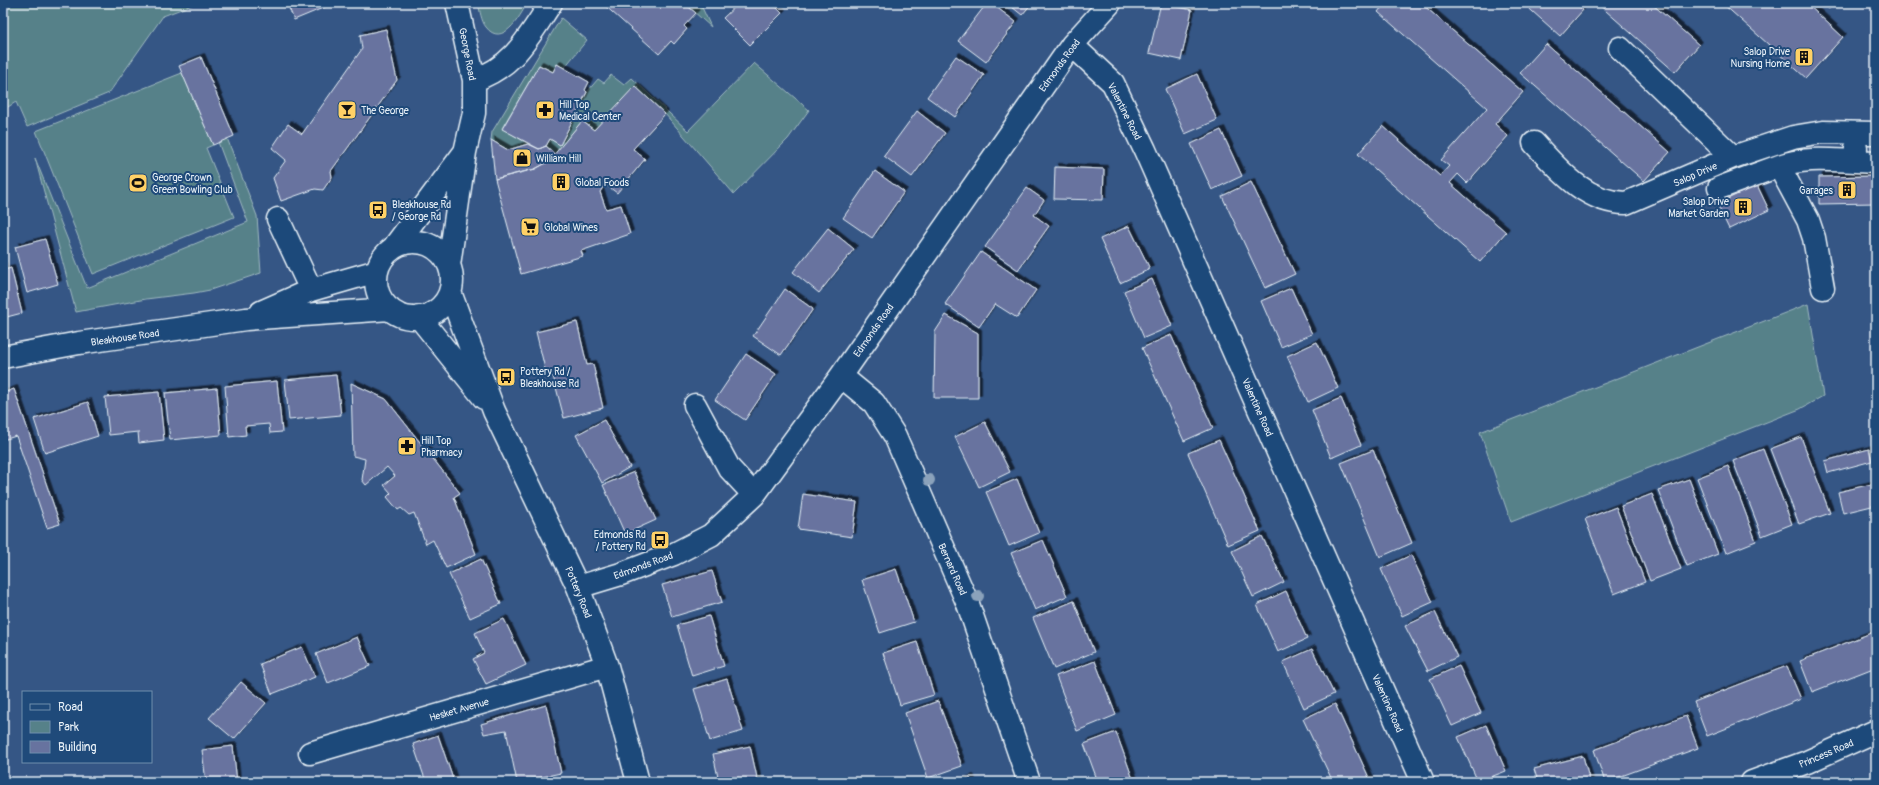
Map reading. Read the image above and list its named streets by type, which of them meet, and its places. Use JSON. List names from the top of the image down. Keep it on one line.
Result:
{"streets":{"street":["George Road","Edmonds Road","Valentine Road","Salop Drive","Bleakhouse Road","Bernard Road","Pottery Road","Hesket Avenue","Princess Road"]},"crossings":[["George Road","Bleakhouse Road"],["George Road","Pottery Road"],["Edmonds Road","Valentine Road"],["Edmonds Road","Bernard Road"],["Edmonds Road","Pottery Road"],["Bleakhouse Road","Pottery Road"],["Pottery Road","Hesket Avenue"]],"places":{"building":["Salop Drive Nursing Home","Global Foods","Garages","Salop Drive Market Garden"],"bar":["The George"],"pharmacy":["Hill Top Medical Center","Hill Top Pharmacy"],"shop":["William Hill"],"sports":["George Crown Green Bowling Club"],"bus stop":["Bleakhouse Rd / George Rd","Pottery Rd / Bleakhouse Rd","Edmonds Rd / Pottery Rd"],"supermarket":["Global Wines"]},"legend":["Road","Park","Building"]}
